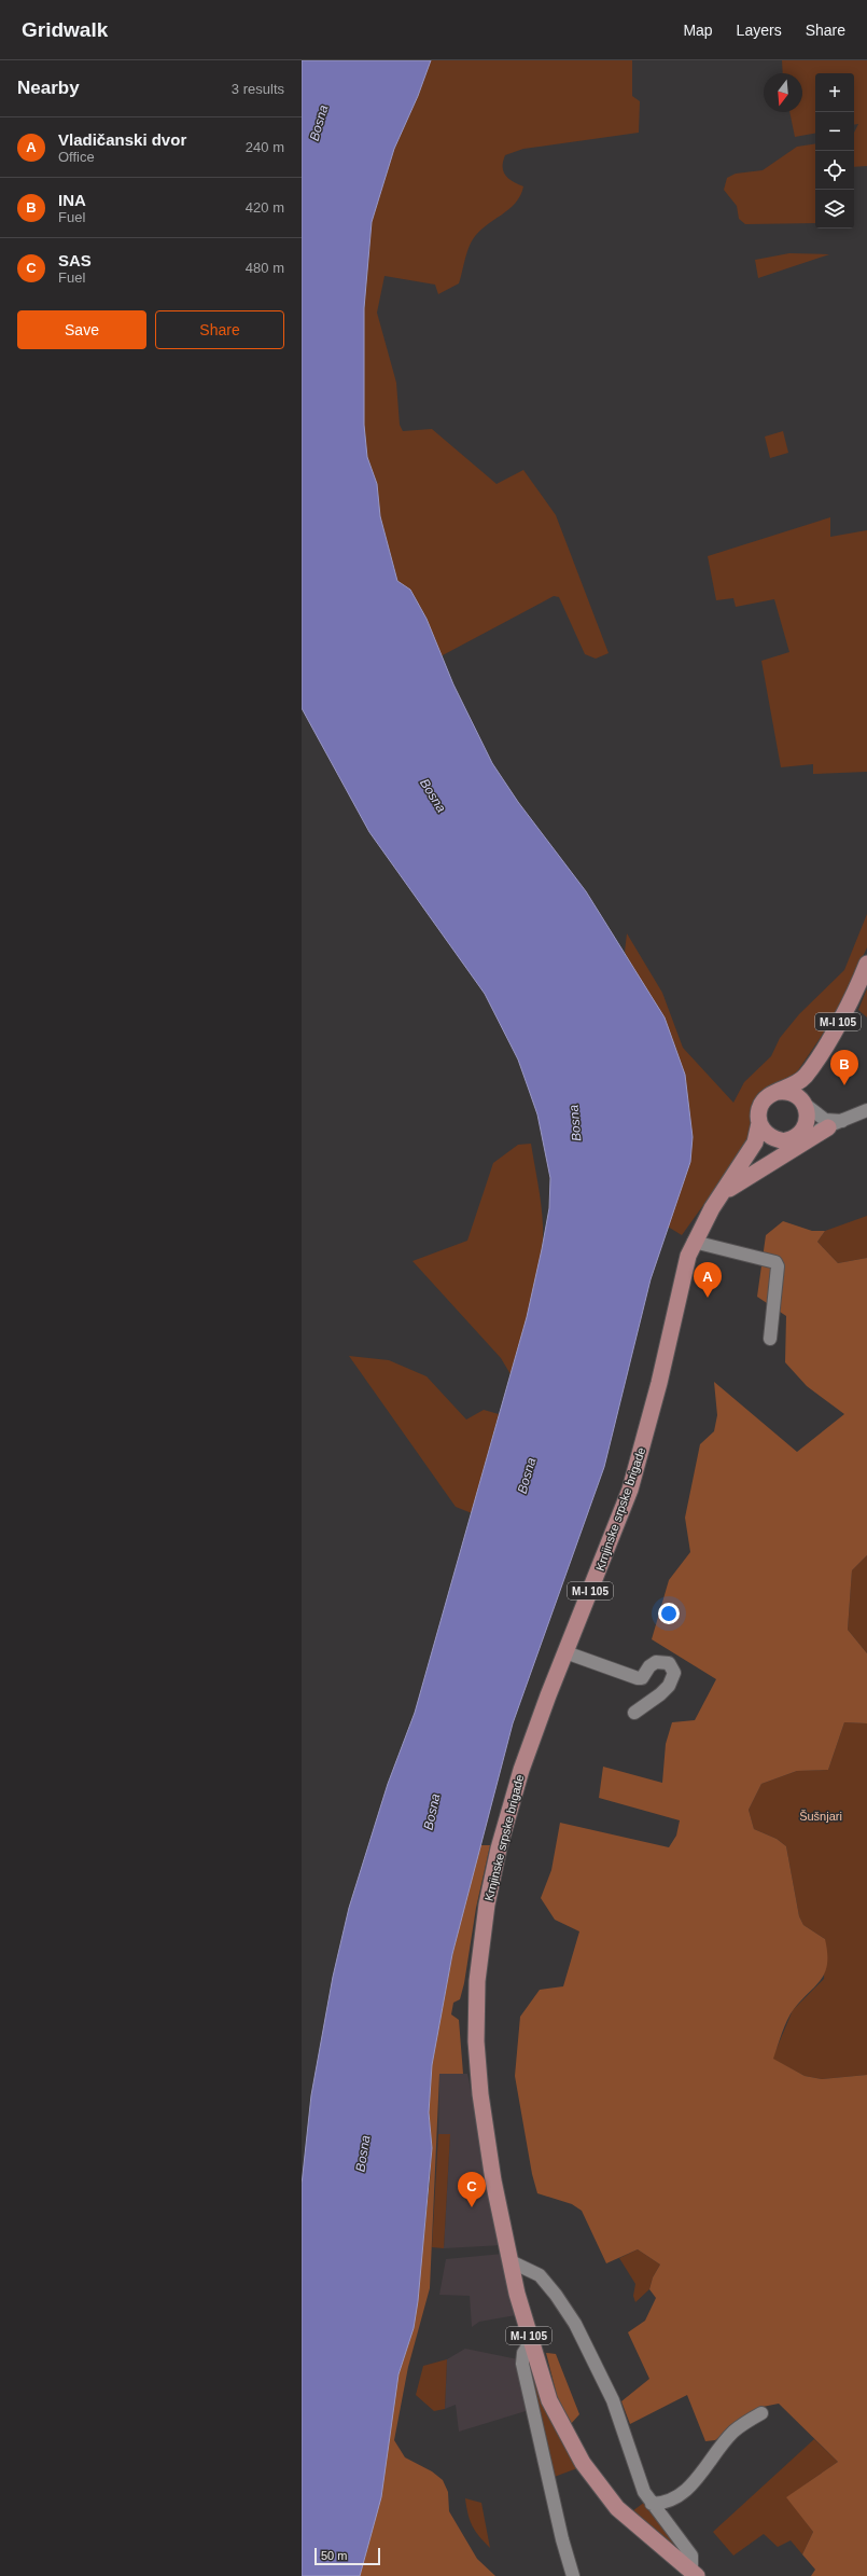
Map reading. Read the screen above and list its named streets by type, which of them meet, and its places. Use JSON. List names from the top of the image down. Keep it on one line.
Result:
{"streets":{"main road":["M-I 105","Krnjinske srpske brigade"]},"crossings":[["M-I 105","Krnjinske srpske brigade"]],"water":["Bosna"],"parks":["Šušnjari"],"scale_bar":"50 m","north":"bottom","page":{"header":"Gridwalk","nav":["Map","Layers","Share"],"heading":["Nearby","3 results"],"map_buttons":["+","−"],"list":[{"mark":"A","name":"Vladičanski dvor","note":"Office","value":"240 m"},{"mark":"B","name":"INA","note":"Fuel","value":"420 m"},{"mark":"C","name":"SAS","note":"Fuel","value":"480 m"}],"buttons":["Save","Share"],"pins":["B","A","C"],"scale":"50 m"}}
